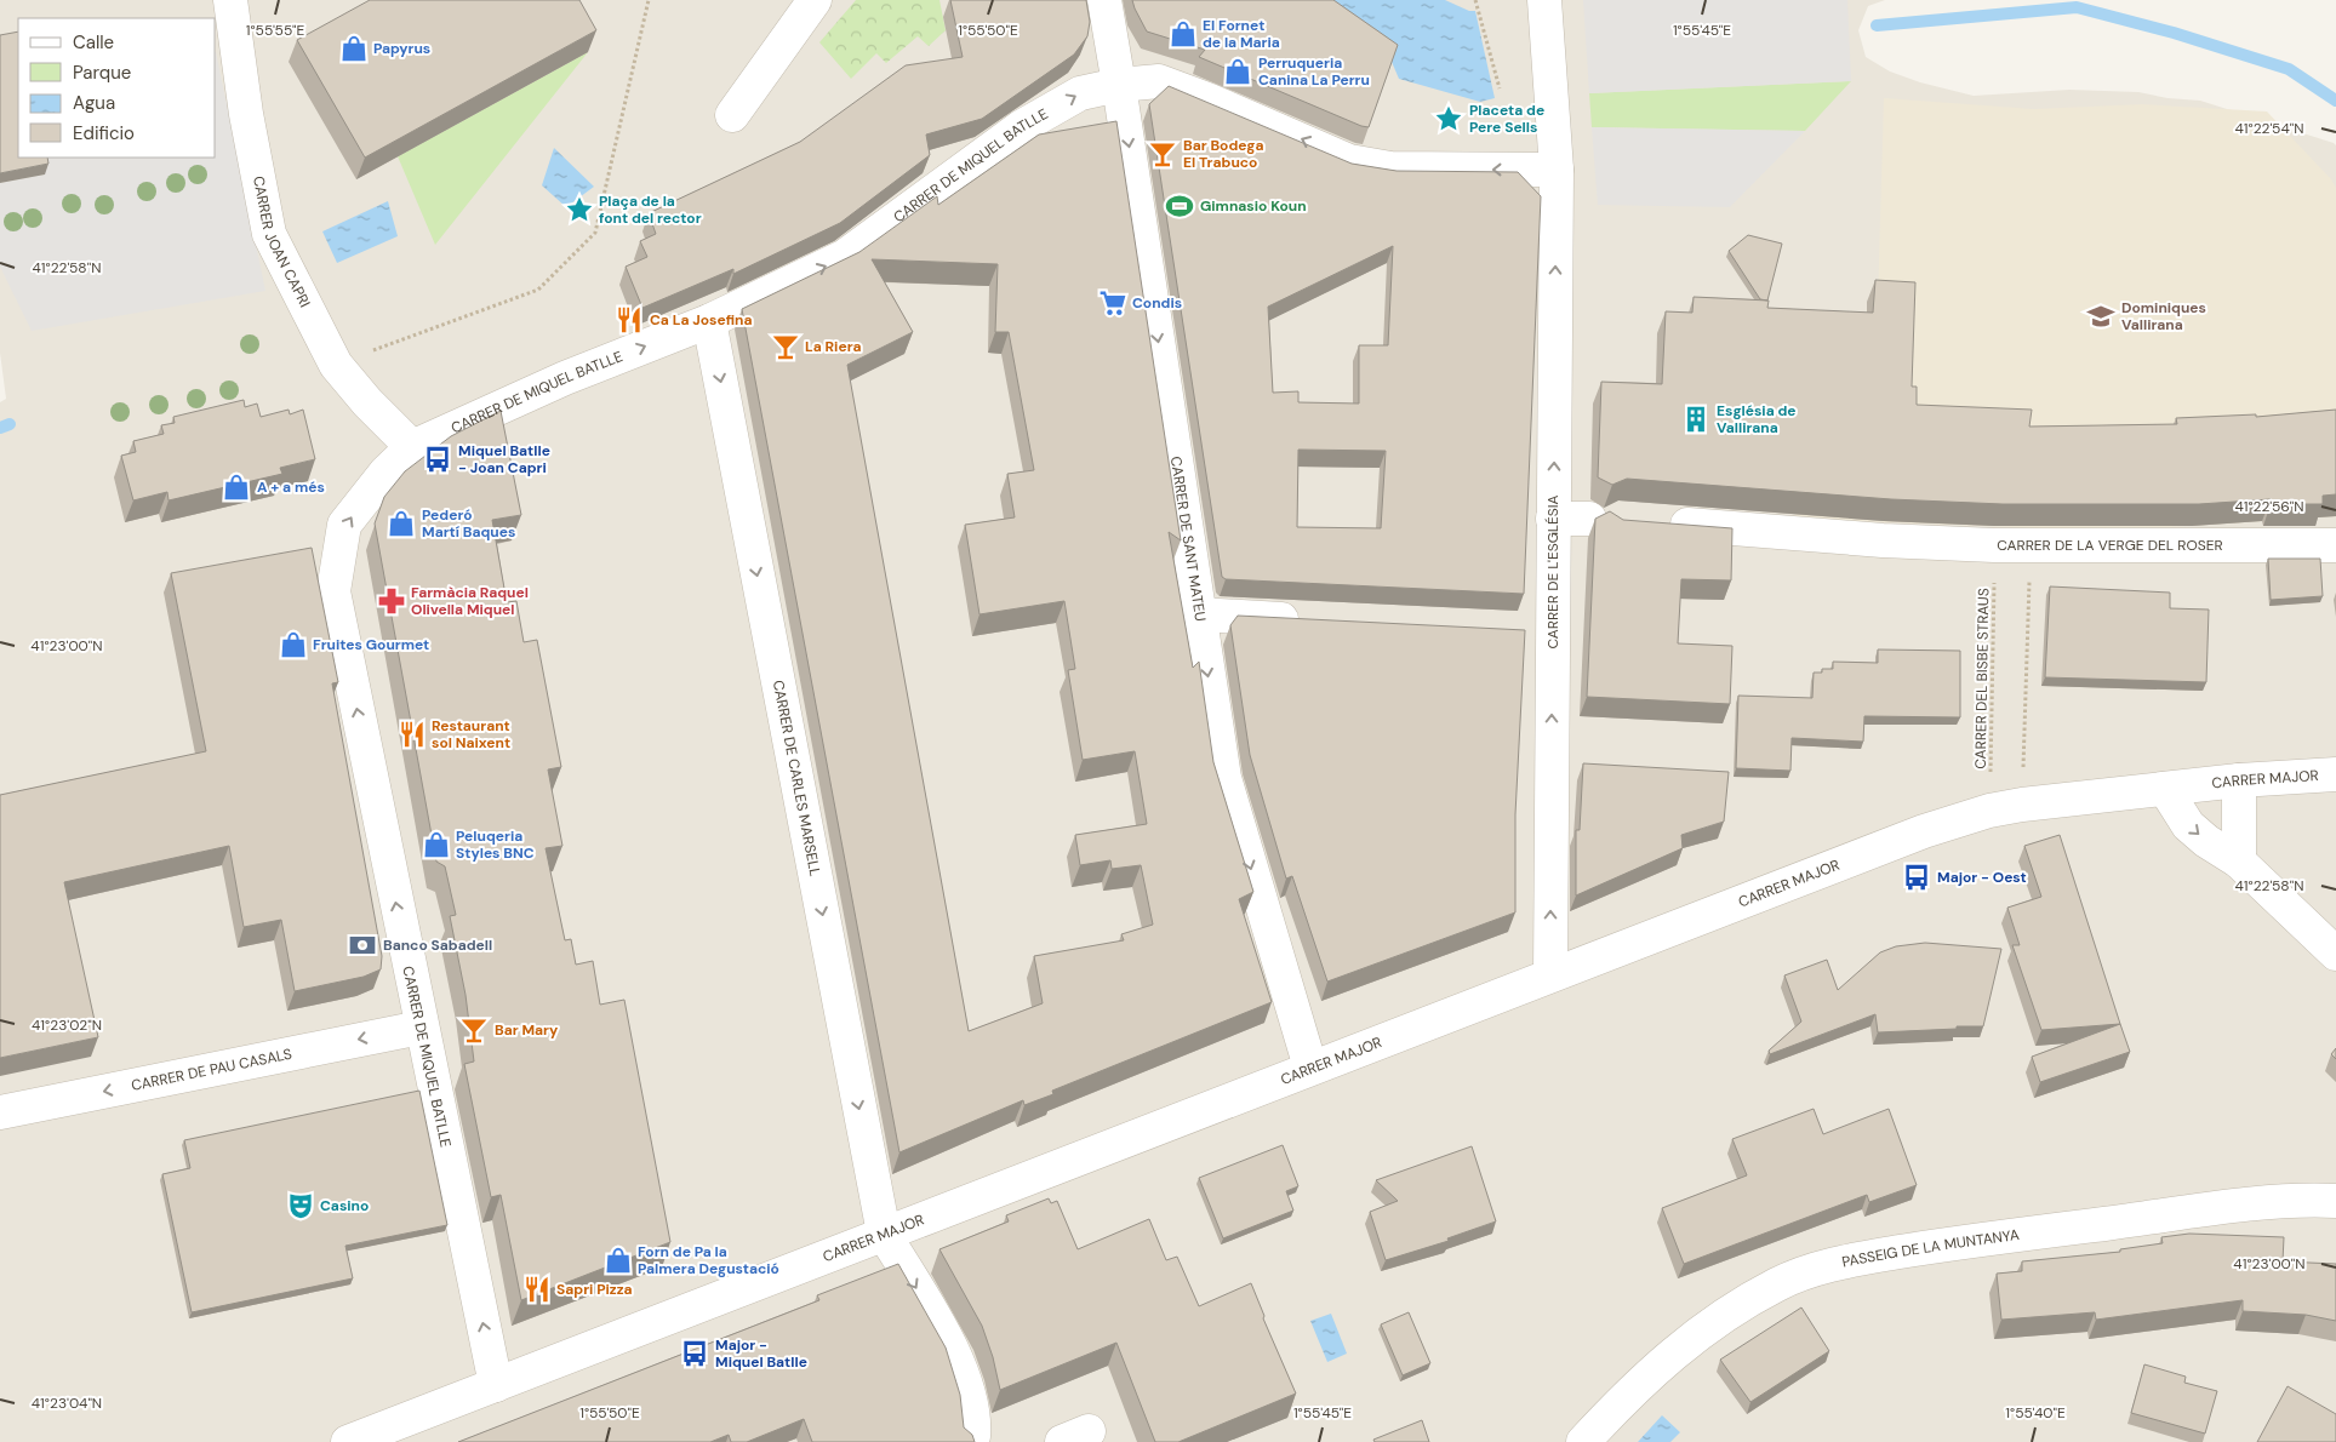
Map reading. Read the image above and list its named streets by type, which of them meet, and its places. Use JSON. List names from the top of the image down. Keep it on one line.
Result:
{"streets":{"street":["CARRER DE MIQUEL BATLLE","CARRER JOAN CAPRI","CARRER DE SANT MATEU","CARRER DE LA VERGE DEL ROSER","CARRER DE L'ESGLÉSIA","CARRER DE CARLES MARSELL","CARRER MAJOR","CARRER DE PAU CASALS","PASSEIG DE LA MUNTANYA"],"path":["CARRER DEL BISBE STRAUS"]},"crossings":[["CARRER DE MIQUEL BATLLE","CARRER JOAN CAPRI"],["CARRER DE MIQUEL BATLLE","CARRER DE SANT MATEU"],["CARRER DE MIQUEL BATLLE","CARRER DE L'ESGLÉSIA"],["CARRER DE MIQUEL BATLLE","CARRER DE CARLES MARSELL"],["CARRER DE MIQUEL BATLLE","CARRER MAJOR"],["CARRER DE MIQUEL BATLLE","CARRER DE PAU CASALS"],["CARRER DE SANT MATEU","CARRER MAJOR"],["CARRER DE LA VERGE DEL ROSER","CARRER DEL BISBE STRAUS"],["CARRER DE L'ESGLÉSIA","CARRER MAJOR"],["CARRER DEL BISBE STRAUS","CARRER MAJOR"],["CARRER DE CARLES MARSELL","CARRER MAJOR"]],"one_way":["CARRER DE SANT MATEU","CARRER DE L'ESGLÉSIA","CARRER DE CARLES MARSELL","CARRER DE PAU CASALS"],"places":{"shop":["El Fornet de la Maria","Papyrus","Perruqueria Canina La Perru","A + a més","Pederó Martí Baques","Fruites Gourmet","Peluqeria Styles BNC","Forn de Pa la Palmera Degustació"],"place":["Placeta de Pere Sells","Plaça de la font del rector"],"bar":["Bar Bodega El Trabuco","La Riera","Bar Mary"],"sports":["Gimnasio Koun"],"supermarket":["Condis"],"school or university":["Dominiques Vallirana"],"restaurant":["Ca La Josefina","Restaurant sol Naixent","Sapri Pizza"],"building":["Església de Vallirana"],"bus stop":["Miquel Batlle - Joan Capri","Major - Oest","Major - Miquel Batlle"],"pharmacy":["Farmàcia Raquel Olivella Miquel"],"bank":["Banco Sabadell"],"theatre":["Casino"]},"legend":["Calle","Parque","Agua","Edificio"],"coordinates":["1°55'55\"E","1°55'50\"E","1°55'45\"E","41°22'54\"N","41°22'58\"N","41°22'56\"N","41°23'00\"N","41°23'02\"N","41°23'04\"N","1°55'40\"E"]}
